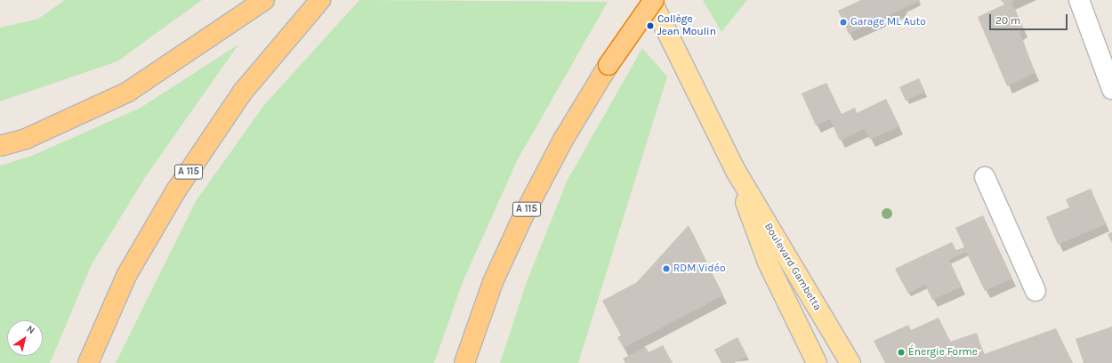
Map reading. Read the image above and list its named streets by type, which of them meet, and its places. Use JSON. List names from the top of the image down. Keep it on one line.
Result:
{"streets":{"highway":["A 115"],"main road":["Boulevard Gambetta"]},"places":["Garage ML Auto","Collège Jean Moulin","RDM Vidéo","Énergie Forme"],"scale_bar":"20 m","north":"top right"}
